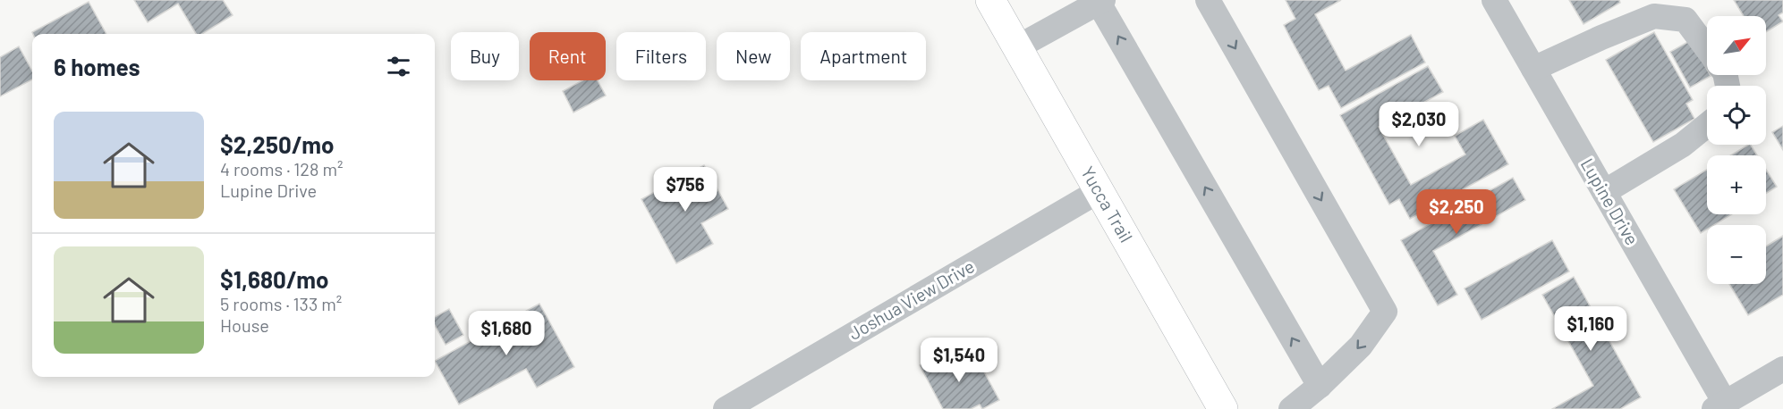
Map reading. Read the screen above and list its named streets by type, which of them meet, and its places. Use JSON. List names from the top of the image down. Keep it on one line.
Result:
{"streets":{"main road":["Yucca Trail"],"street":["Lupine Drive","Joshua View Drive"]},"crossings":[["Yucca Trail","Joshua View Drive"]],"north":"top right","page":{"map_buttons":["+","−"],"chip":["Buy","Rent","Filters","New","Apartment"],"heading":"6 homes","list":[{"name":"$2,250/mo","note":"4 rooms · 128 m² · Lupine Drive"},{"name":"$1,680/mo","note":"5 rooms · 133 m² · House"}],"price":["$2,030","$756","$2,250","$1,160","$1,680","$1,540"]}}
